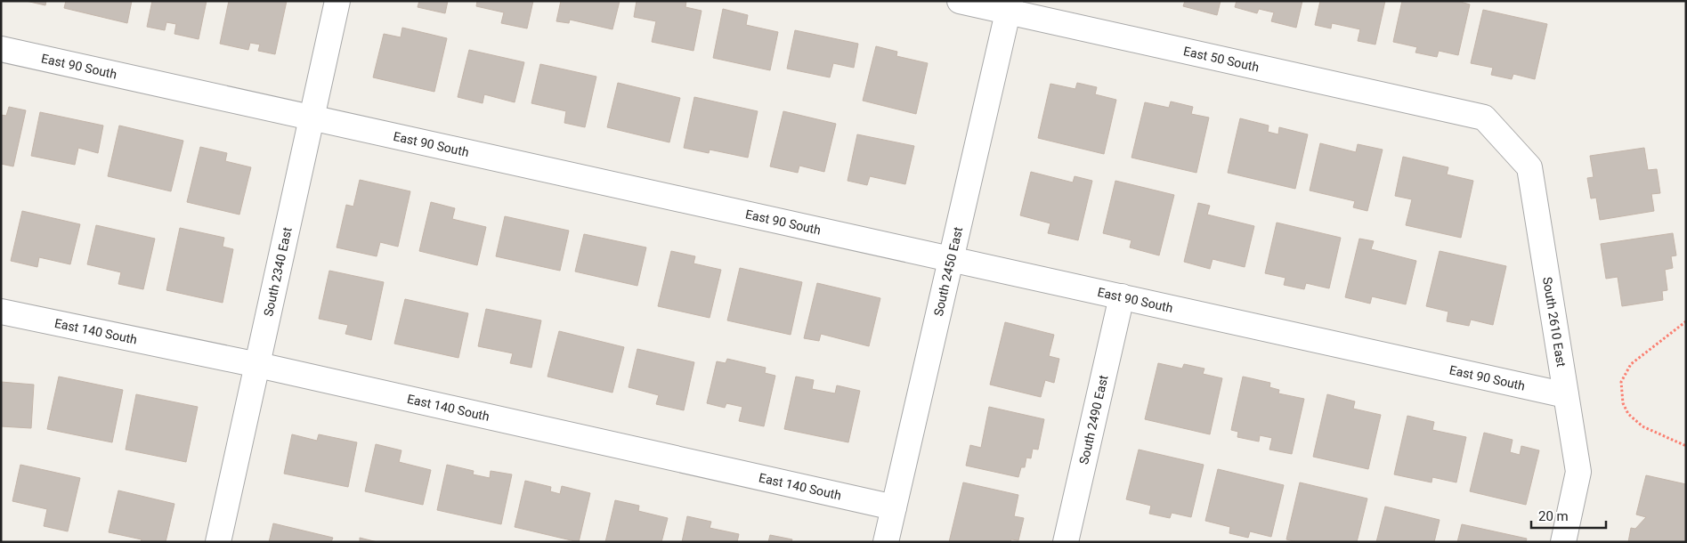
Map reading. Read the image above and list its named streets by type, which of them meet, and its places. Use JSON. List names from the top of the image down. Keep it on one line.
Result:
{"streets":{"street":["East 50 South","East 90 South","South 2340 East","South 2450 East","South 2610 East","East 140 South","South 2490 East"]},"crossings":[["East 50 South","South 2450 East"],["East 50 South","South 2610 East"],["East 90 South","South 2340 East"],["East 90 South","South 2450 East"],["East 90 South","South 2610 East"],["East 90 South","South 2490 East"],["South 2340 East","East 140 South"],["South 2450 East","East 140 South"]],"scale_bar":"20 m"}
